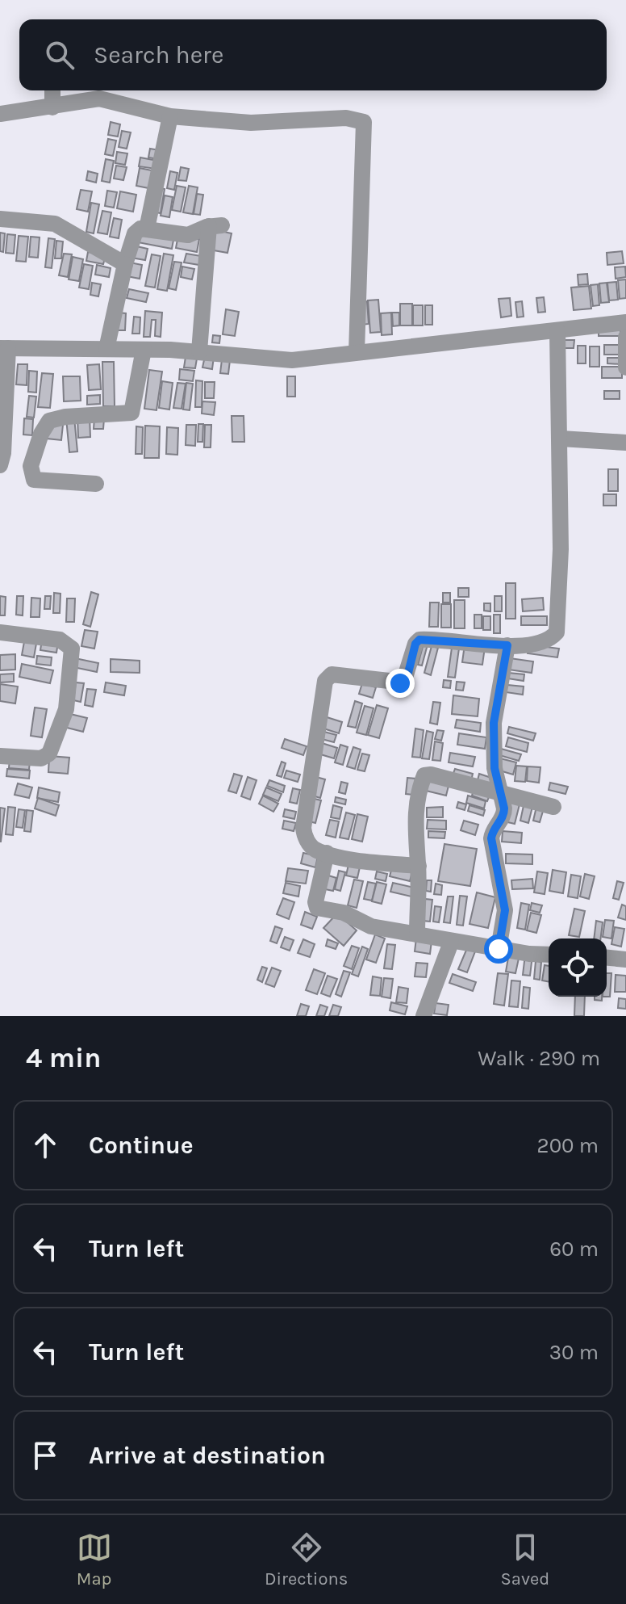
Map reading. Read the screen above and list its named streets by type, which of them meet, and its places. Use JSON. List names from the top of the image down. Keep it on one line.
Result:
{"page":{"search":"Search here","heading":["4 min","Walk · 290 m"],"list":[["Continue","200 m"],["Turn left","60 m"],["Turn left","30 m"],"Arrive at destination"],"nav":["Map","Directions","Saved"]}}
